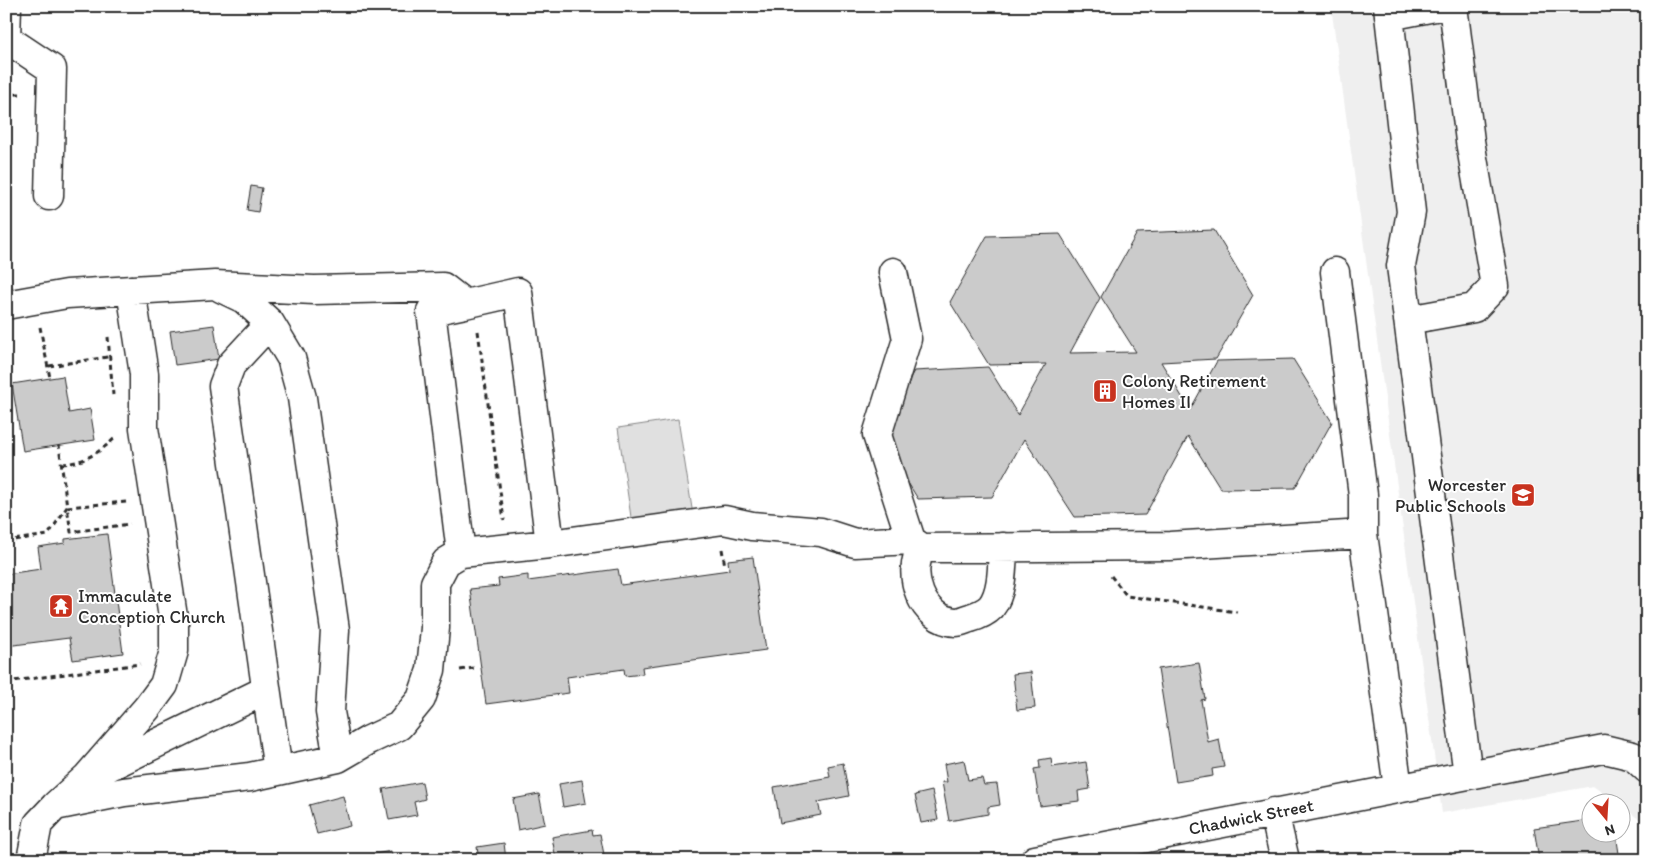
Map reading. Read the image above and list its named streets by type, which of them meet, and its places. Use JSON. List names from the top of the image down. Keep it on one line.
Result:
{"streets":{"street":["Chadwick Street"]},"places":{"building":["Colony Retirement Homes II"],"school or university":["Worcester Public Schools"],"temple":["Immaculate Conception Church"]},"north":"bottom"}
